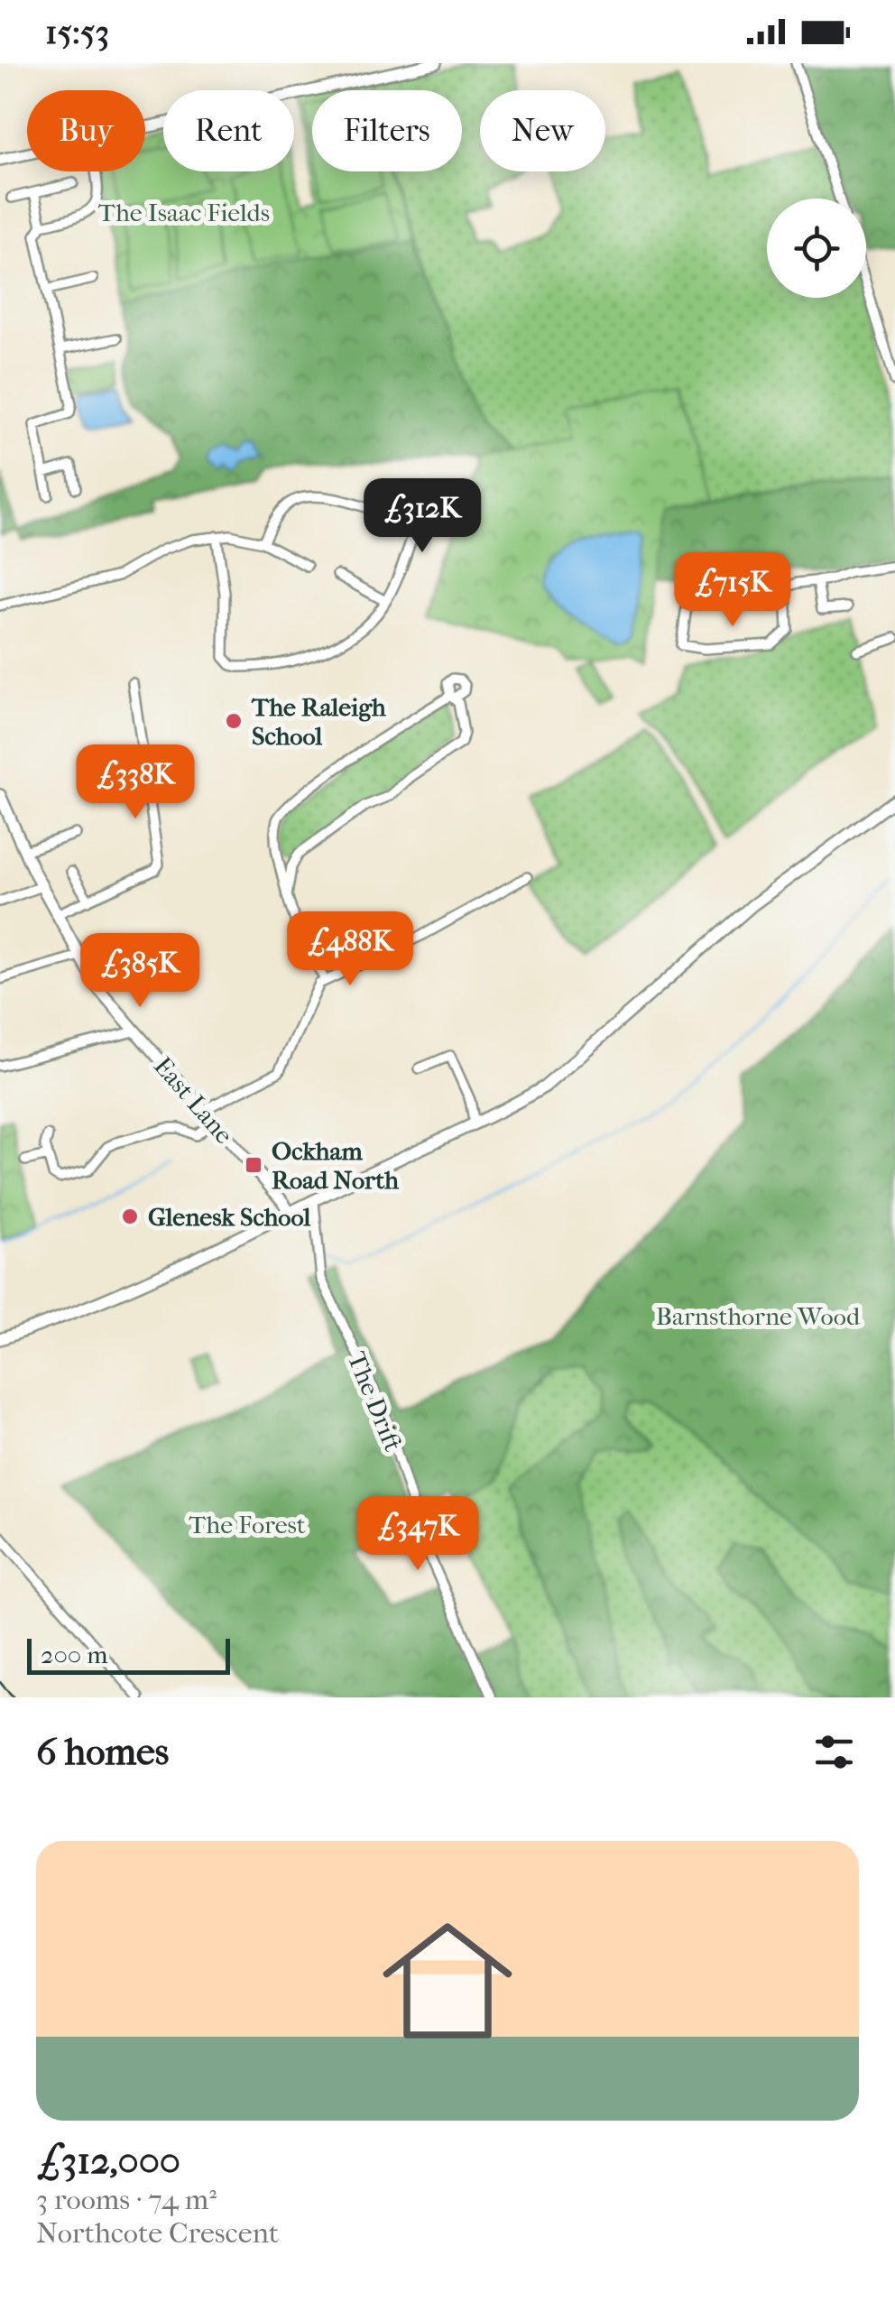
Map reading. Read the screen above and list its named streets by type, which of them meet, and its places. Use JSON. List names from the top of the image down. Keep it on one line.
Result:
{"streets":{"main road":["East Lane"],"street":["The Drift"]},"parks":["The Isaac Fields","Barnsthorne Wood","The Forest"],"places":{"other":["The Raleigh School","Glenesk School"],"transit":["Ockham Road North"]},"scale_bar":"200 m","page":{"status":"15:53","chip":["Buy","Rent","Filters","New"],"price":["£312K","£715K","£338K","£488K","£385K","£347K"],"scale":"200 m","heading":"6 homes","list":[{"name":"£312,000","note":"3 rooms · 74 m² · Northcote Crescent"}]}}
